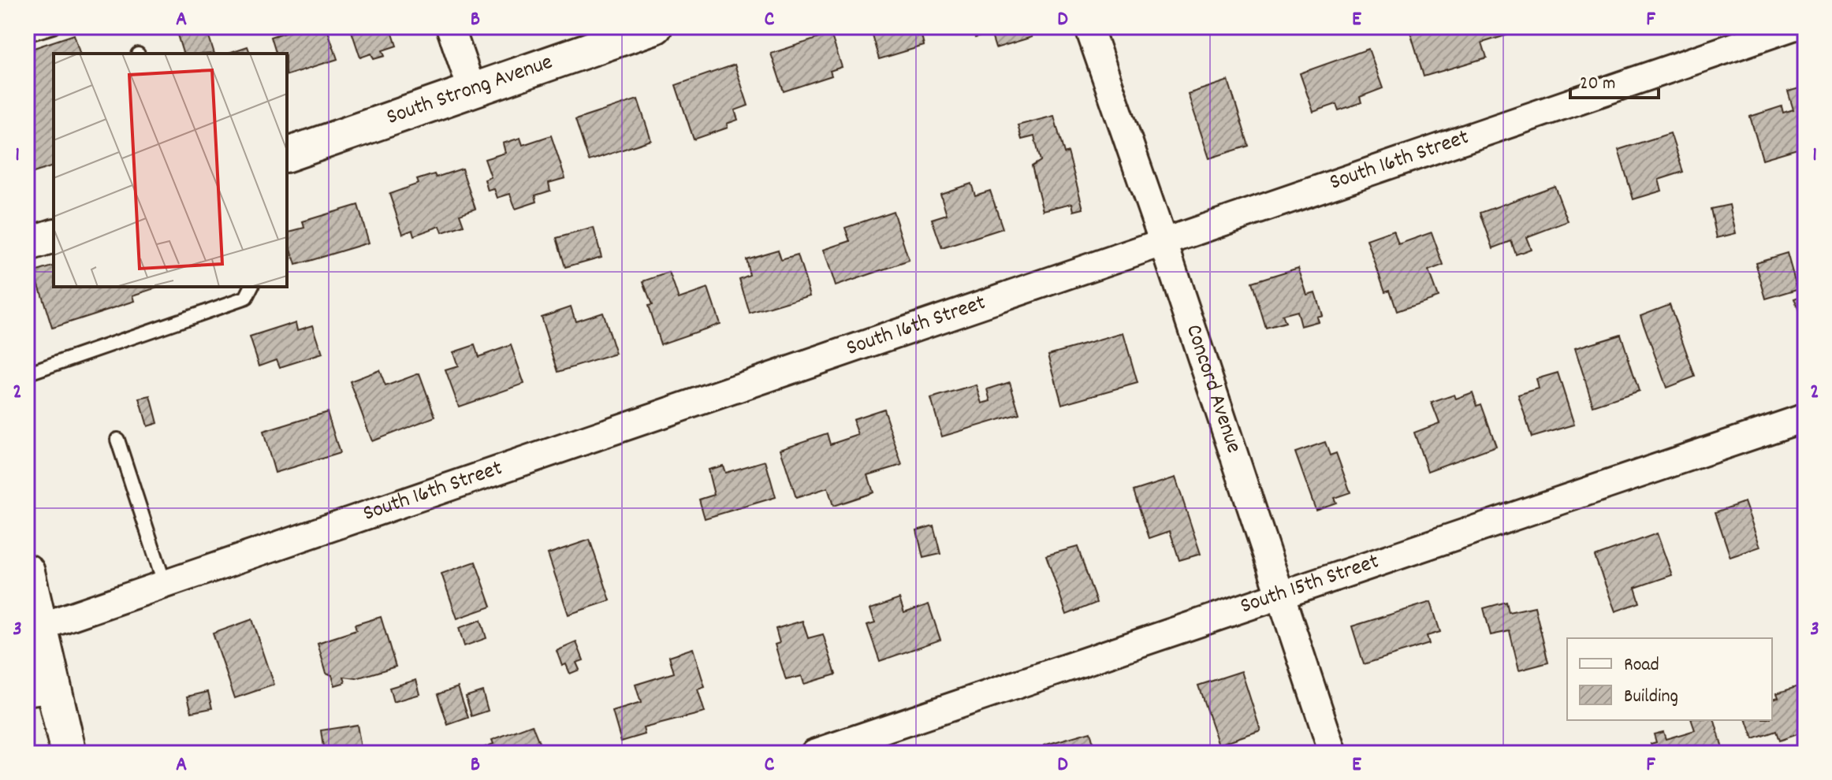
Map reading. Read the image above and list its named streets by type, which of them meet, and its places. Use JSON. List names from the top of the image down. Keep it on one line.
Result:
{"streets":{"street":["South Strong Avenue","South 16th Street","Concord Avenue","South 15th Street"]},"crossings":[["South 16th Street","Concord Avenue"],["Concord Avenue","South 15th Street"]],"legend":["Road","Building"],"scale_bar":"20 m","grid":{"columns":["A","B","C","D","E","F"],"rows":["1","2","3"]}}
